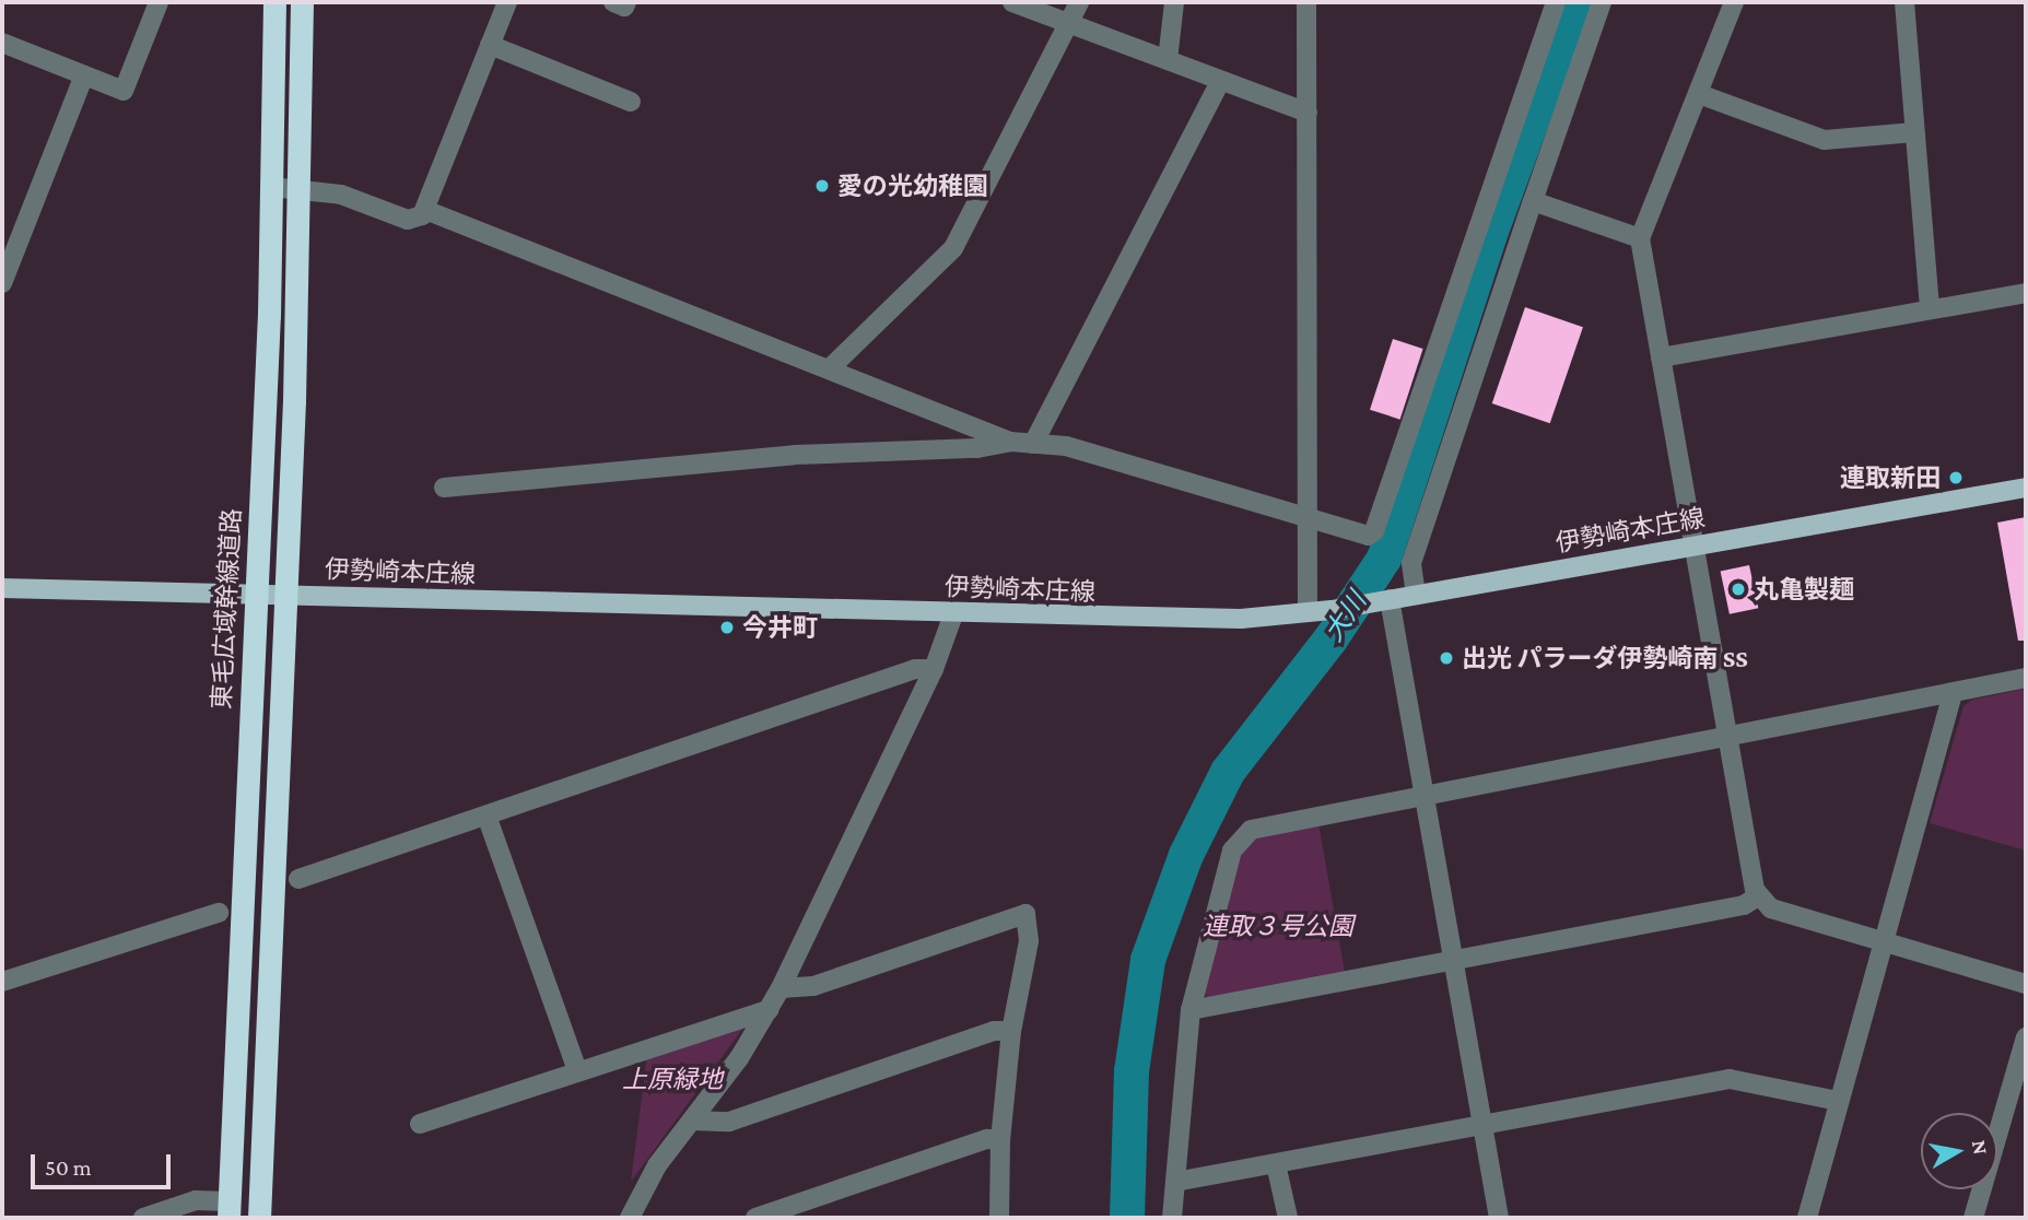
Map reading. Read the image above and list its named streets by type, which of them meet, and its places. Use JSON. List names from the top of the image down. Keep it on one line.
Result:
{"streets":{"highway":["東毛広域幹線道路"],"main road":["伊勢崎本庄線"]},"crossings":[["伊勢崎本庄線","東毛広域幹線道路"]],"water":["大川"],"parks":["連取３号公園","上原緑地"],"places":["愛の光幼稚園","連取新田","丸亀製麺","今井町","出光 パラーダ伊勢崎南 SS"],"scale_bar":"50 m","north":"right"}
